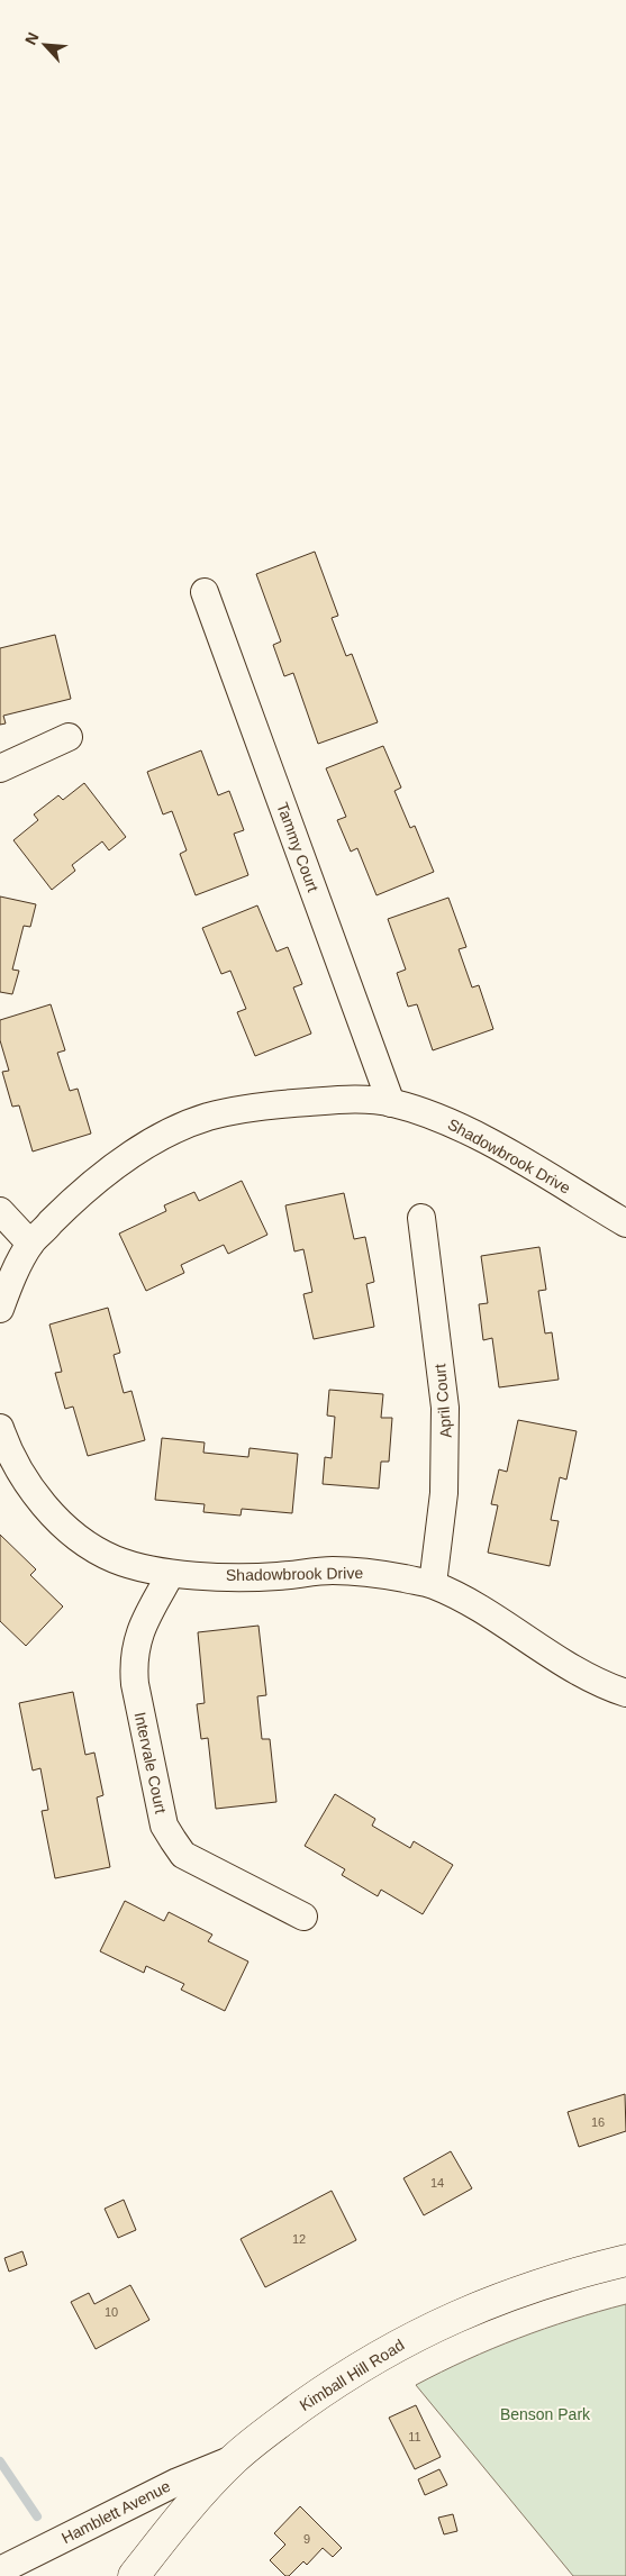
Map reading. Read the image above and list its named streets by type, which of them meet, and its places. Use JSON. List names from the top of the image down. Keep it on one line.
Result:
{"streets":{"street":["Tammy Court","Shadowbrook Drive","April Court","Intervale Court","Kimball Hill Road","Hamblett Avenue"]},"crossings":[["Tammy Court","Shadowbrook Drive"],["Shadowbrook Drive","April Court"],["Shadowbrook Drive","Intervale Court"],["Kimball Hill Road","Hamblett Avenue"]],"parks":["Benson Park"],"house_numbers":["16","14","12","10","11","9"],"north":"top left"}
